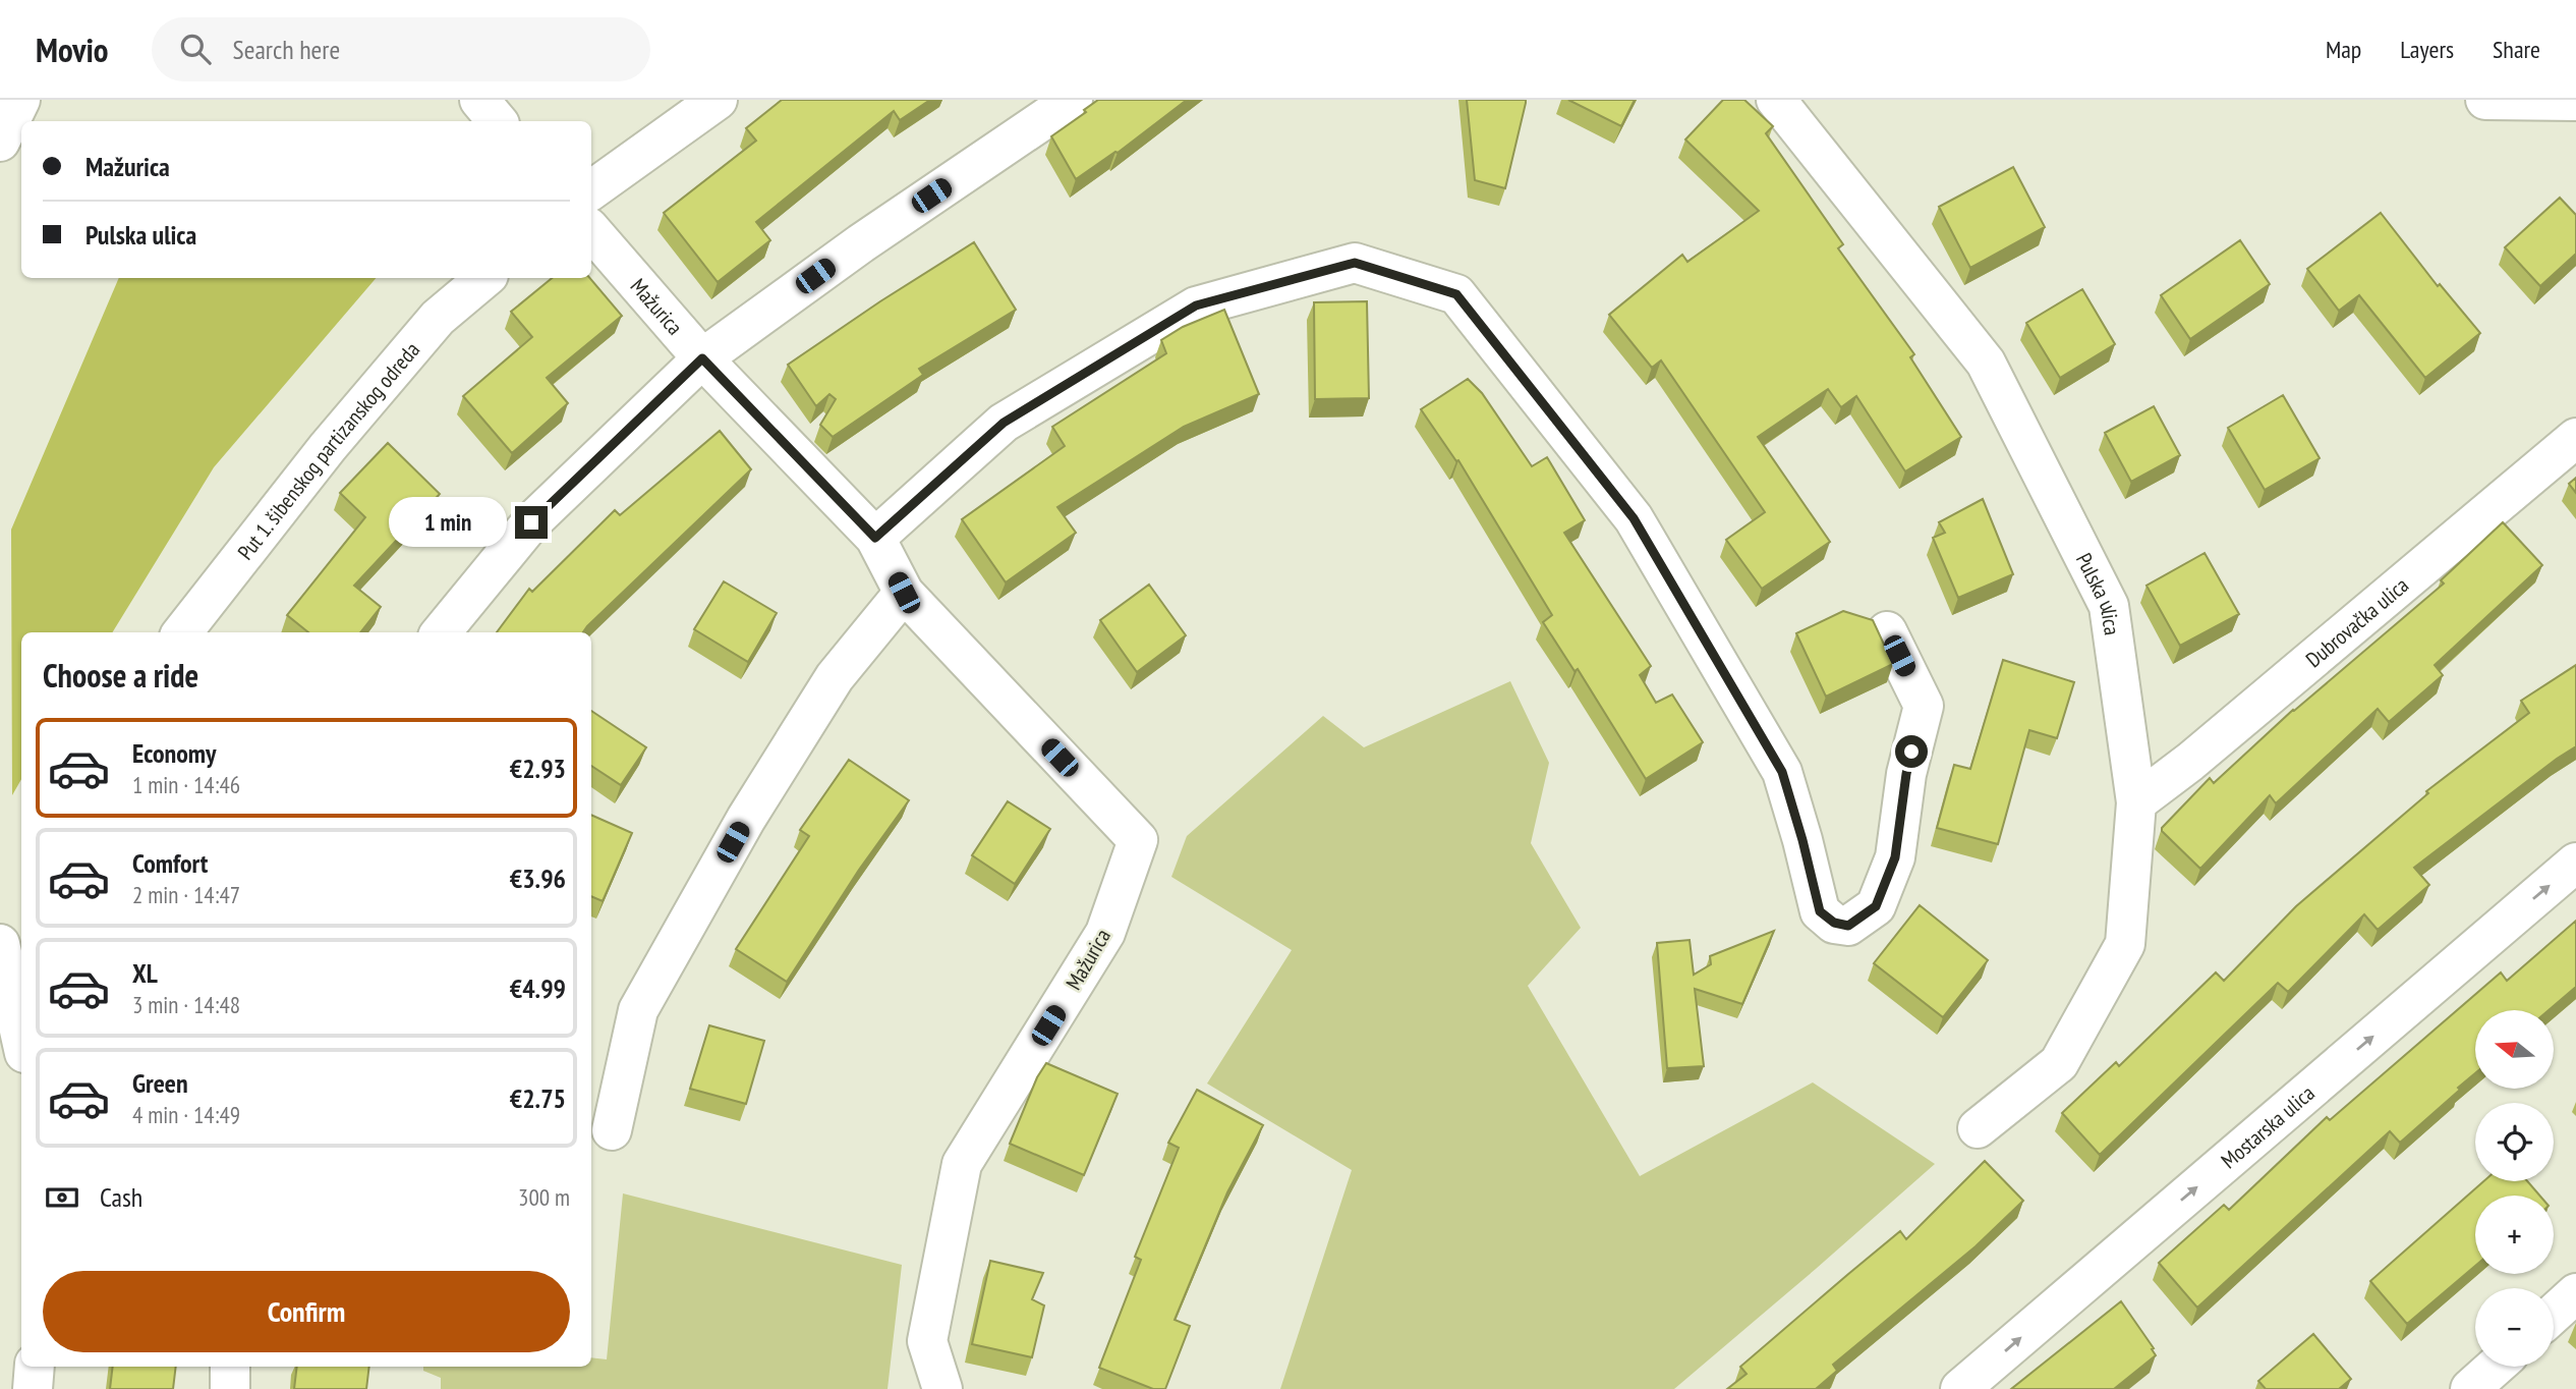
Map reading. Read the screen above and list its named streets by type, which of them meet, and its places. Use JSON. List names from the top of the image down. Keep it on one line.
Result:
{"streets":{"street":["Mažurica","Put 1. šibenskog partizanskog odreda","Pulska ulica","Dubrovačka ulica","Mostarska ulica"]},"crossings":[["Pulska ulica","Dubrovačka ulica"]],"one_way":["Mostarska ulica"],"north":"left","page":{"header":"Movio","search":"Search here","nav":["Map","Layers","Share"],"banner":["Mažurica","Pulska ulica"],"bubble":"1 min","heading":"Choose a ride","list":[{"name":"Economy","note":"1 min · 14:46","value":"€2.93"},{"name":"Comfort","note":"2 min · 14:47","value":"€3.96"},{"name":"XL","note":"3 min · 14:48","value":"€4.99"},{"name":"Green","note":"4 min · 14:49","value":"€2.75"}],"map_buttons":["+","−"],"pay":["Cash","300 m"],"buttons":"Confirm"}}
